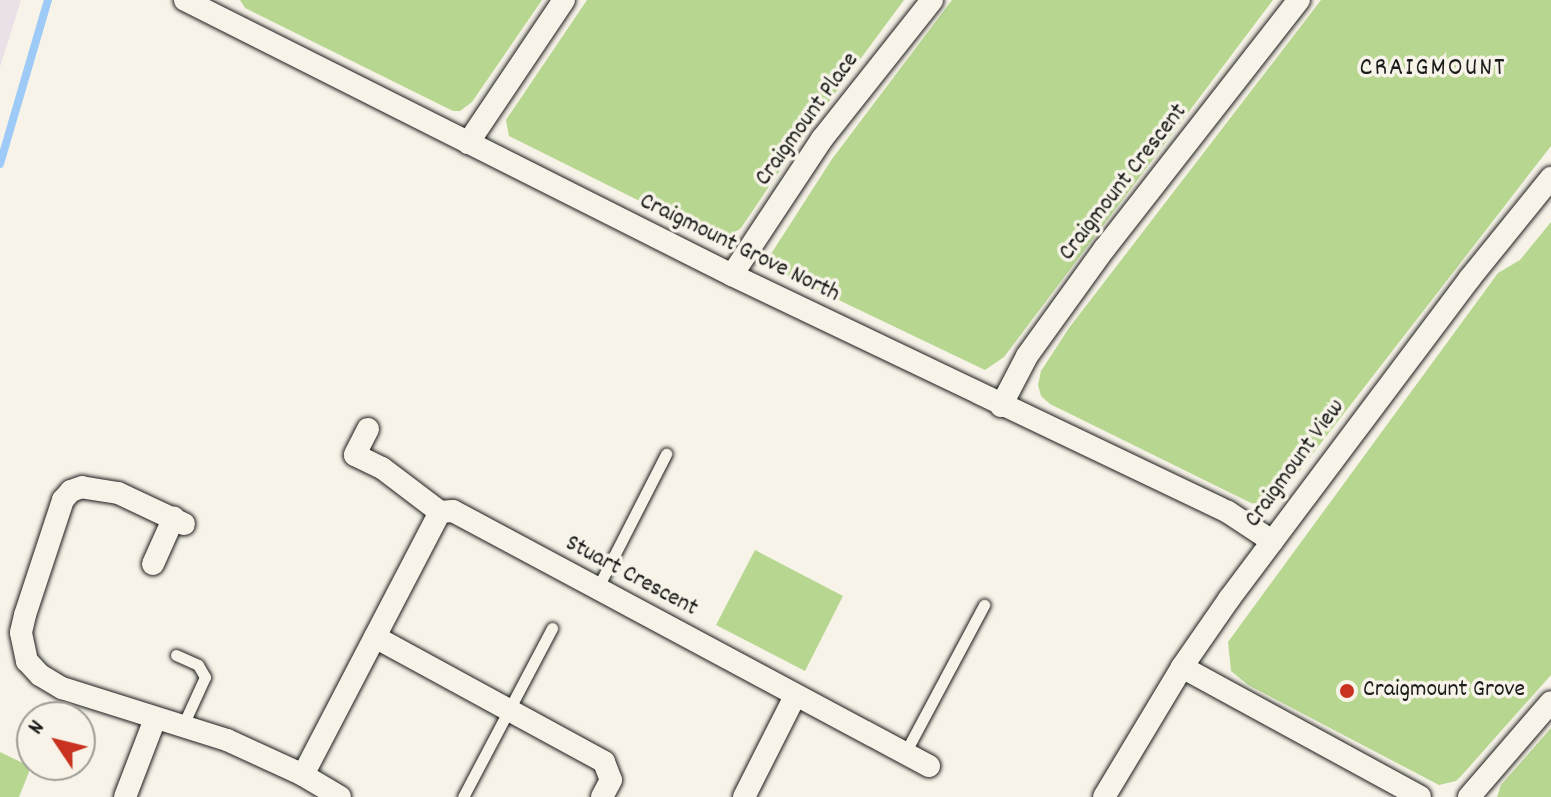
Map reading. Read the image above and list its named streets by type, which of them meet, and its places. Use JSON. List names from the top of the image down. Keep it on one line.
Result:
{"streets":{"street":["Craigmount Place","Craigmount Crescent","Craigmount Grove North","Craigmount View","Stuart Crescent"]},"crossings":[["Craigmount Place","Craigmount Grove North"],["Craigmount Crescent","Craigmount Grove North"],["Craigmount Grove North","Craigmount View"]],"districts":["CRAIGMOUNT"],"places":["Craigmount Grove"],"north":"top left"}
